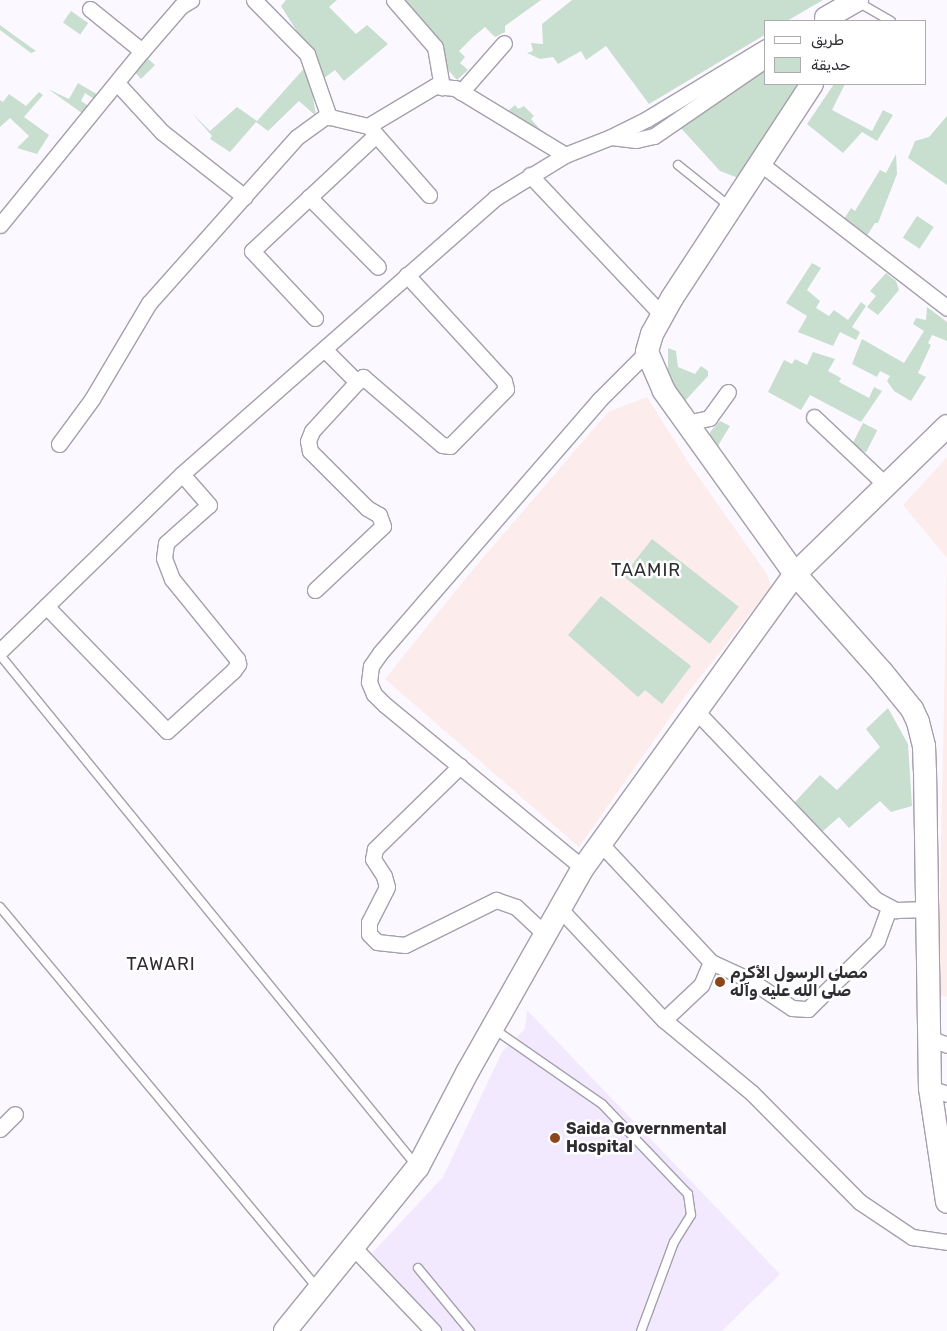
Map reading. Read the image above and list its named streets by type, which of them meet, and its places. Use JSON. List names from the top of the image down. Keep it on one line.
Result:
{"districts":["TAAMIR","TAWARI"],"places":["مصلى الرسول الأكرم صلى الله عليه وآله","Saida Governmental Hospital"],"legend":["طريق","حديقة"]}
